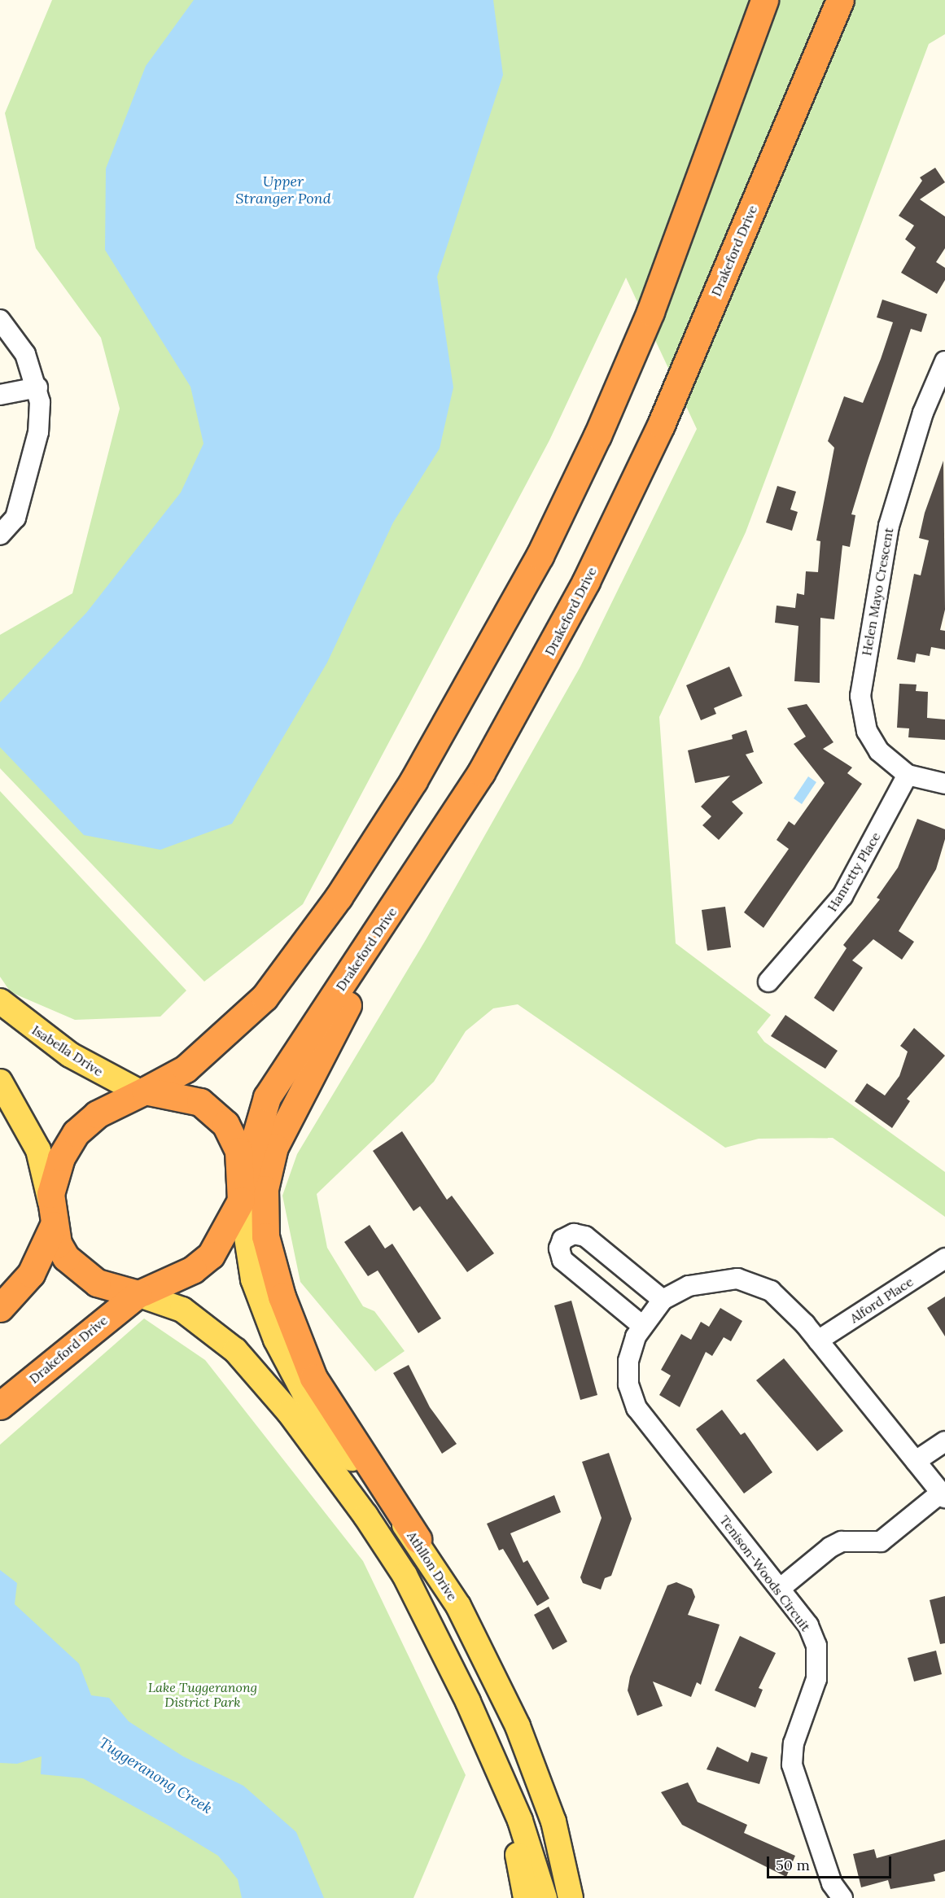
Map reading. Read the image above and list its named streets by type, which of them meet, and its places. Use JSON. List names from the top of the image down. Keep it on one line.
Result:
{"streets":{"highway":["Drakeford Drive"],"main road":["Isabella Drive","Athllon Drive"],"street":["Helen Mayo Crescent","Hanretty Place","Alford Place","Tenison-Woods Circuit"]},"crossings":[["Drakeford Drive","Athllon Drive"],["Helen Mayo Crescent","Hanretty Place"],["Alford Place","Tenison-Woods Circuit"]],"water":["Upper Stranger Pond","Tuggeranong Creek"],"parks":["Lake Tuggeranong District Park"],"scale_bar":"50 m"}
